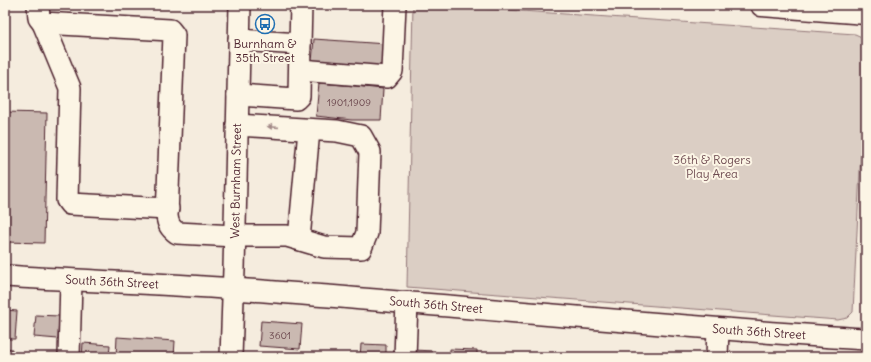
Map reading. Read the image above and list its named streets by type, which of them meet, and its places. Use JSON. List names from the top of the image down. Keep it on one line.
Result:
{"streets":{"street":["West Burnham Street","South 36th Street"]},"crossings":[["West Burnham Street","South 36th Street"]],"parks":["36th & Rogers Play Area"],"places":{"bus stop":["Burnham & 35th Street"]},"house_numbers":["1901,1909","3601"]}
